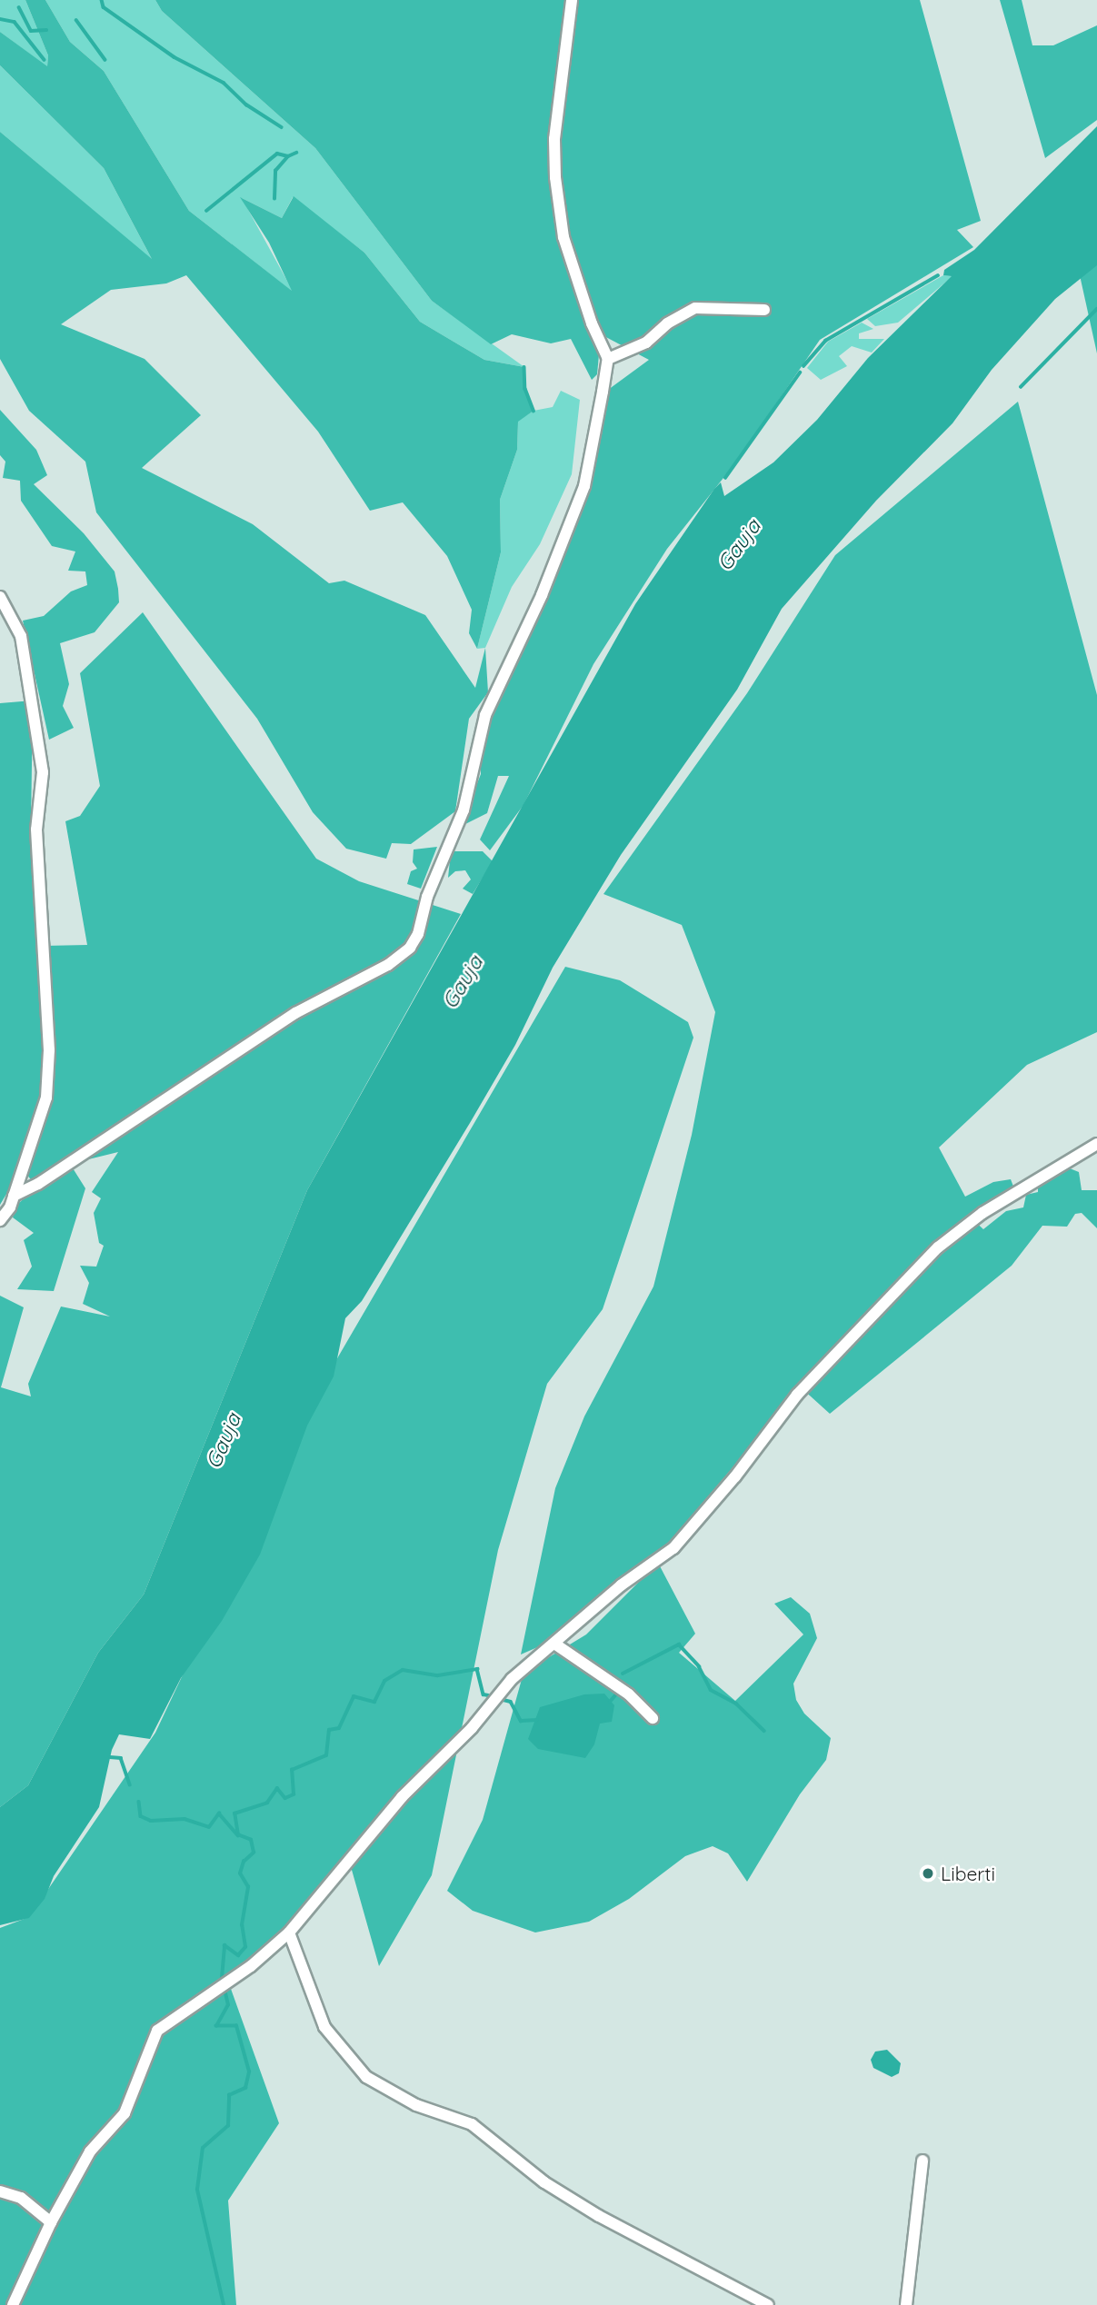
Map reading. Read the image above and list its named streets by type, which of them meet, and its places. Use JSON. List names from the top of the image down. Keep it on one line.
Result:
{"water":["Gauja"],"places":["Liberti"]}
